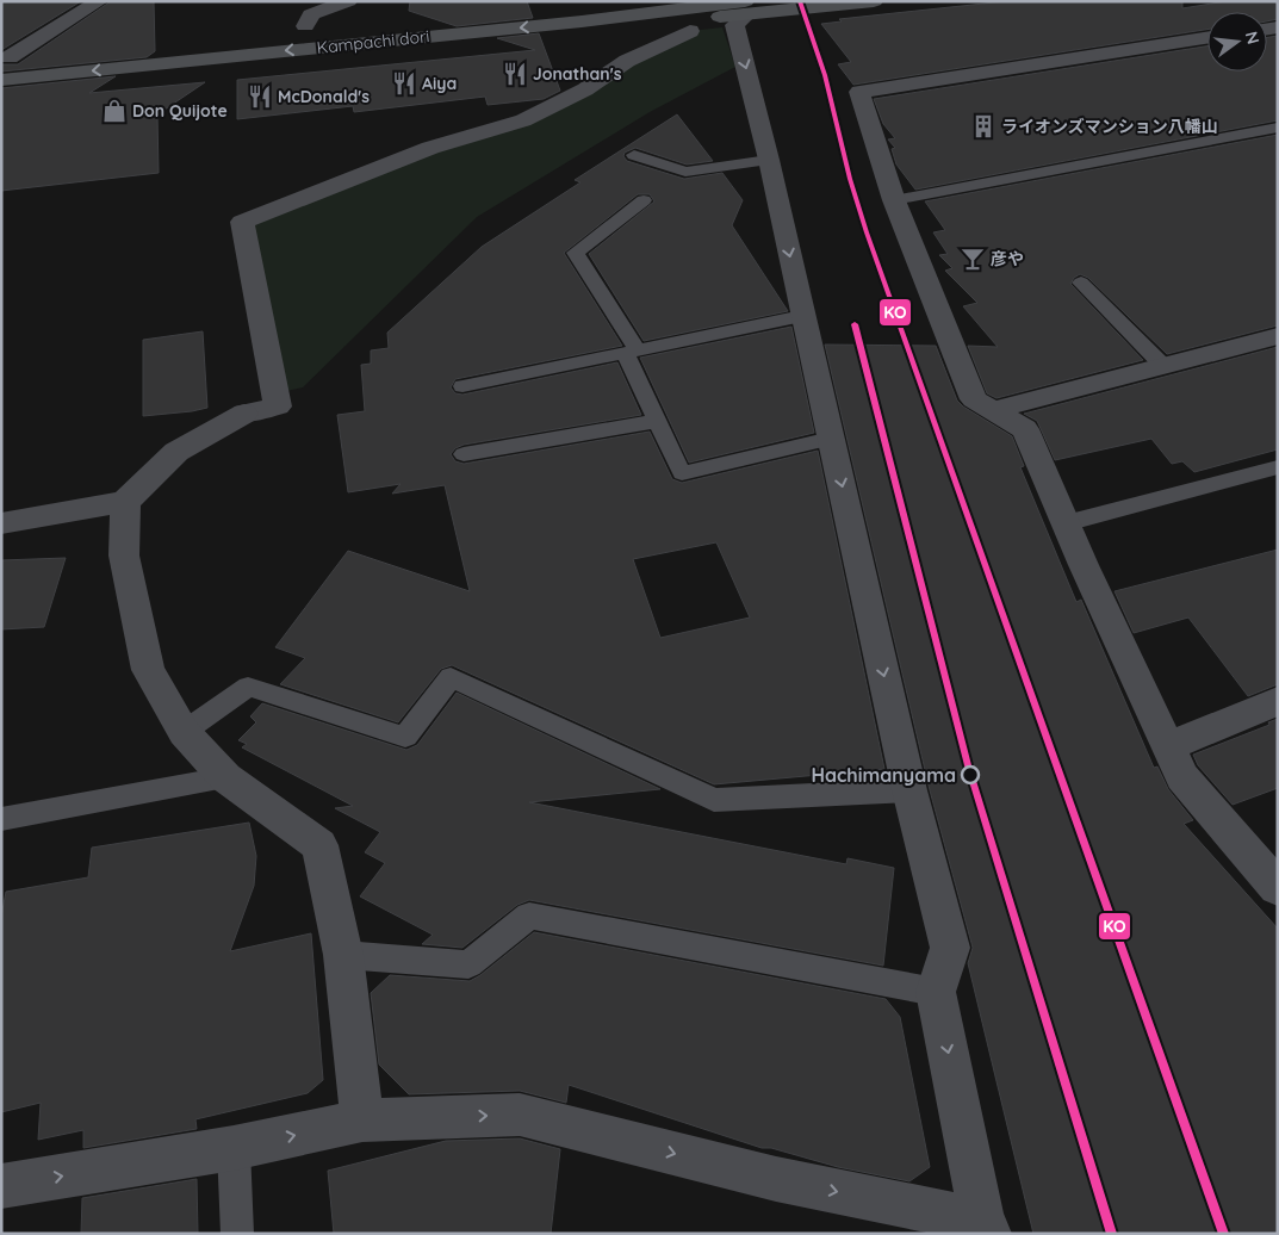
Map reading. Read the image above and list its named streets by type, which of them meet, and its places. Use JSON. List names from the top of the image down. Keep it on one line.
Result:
{"streets":{"main road":["Kampachi dori"]},"places":{"restaurant":["Jonathan's","Aiya","McDonald's"],"shop":["Don Quijote"],"building":["ライオンズマンション八幡山"],"bar":["彦や"],"other":["Hachimanyama"]},"lines":["transit line KO"],"north":"right"}
